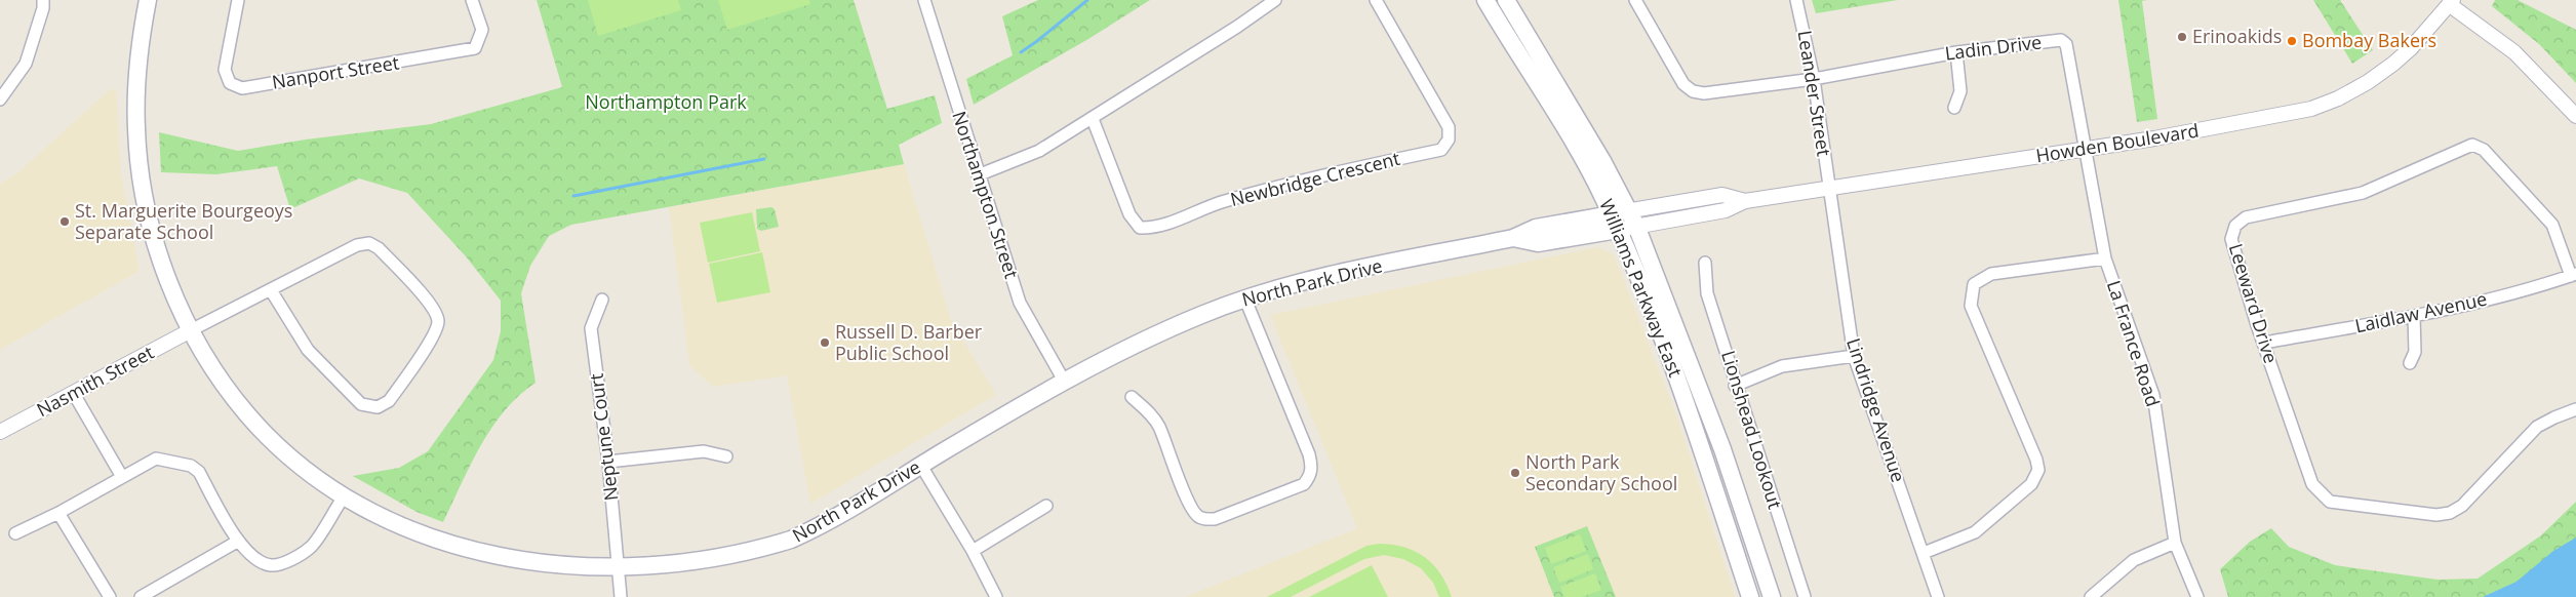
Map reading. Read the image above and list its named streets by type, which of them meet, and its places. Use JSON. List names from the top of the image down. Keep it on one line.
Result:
{"streets":{"main road":["North Park Drive","Williams Parkway East"],"street":["Ladin Drive","Nanport Street","Leander Street","Howden Boulevard","Newbridge Crescent","Northampton Street","Leeward Drive","Laidlaw Avenue","La France Road","Nasmith Street","Lindridge Avenue","Lionshead Lookout","Neptune Court"]},"crossings":[["Ladin Drive","Leander Street"],["Ladin Drive","Howden Boulevard"],["Ladin Drive","La France Road"],["Leander Street","Howden Boulevard"],["Leander Street","Lindridge Avenue"],["Howden Boulevard","North Park Drive"],["Howden Boulevard","Williams Parkway East"],["Howden Boulevard","La France Road"],["Howden Boulevard","Lindridge Avenue"],["Northampton Street","North Park Drive"],["North Park Drive","Williams Parkway East"],["North Park Drive","Nasmith Street"],["North Park Drive","Neptune Court"],["Leeward Drive","Laidlaw Avenue"]],"parks":["Northampton Park"],"places":["Erinoakids","Bombay Bakers","St. Marguerite Bourgeoys Separate School","Russell D. Barber Public School","North Park Secondary School"]}
